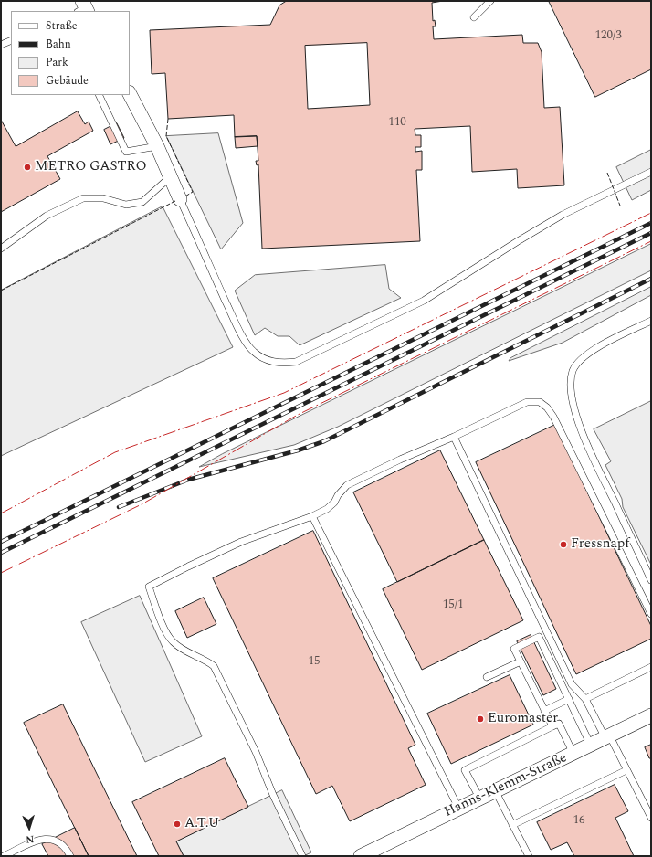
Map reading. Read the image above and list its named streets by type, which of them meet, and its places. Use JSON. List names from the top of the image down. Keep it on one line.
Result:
{"streets":{"street":["Hanns-Klemm-Straße"]},"places":["METRO GASTRO","Fressnapf","Euromaster","A.T.U"],"house_numbers":["120/3","110","15/1","15","16"],"legend":["Straße","Bahn","Park","Gebäude"],"north":"bottom"}
